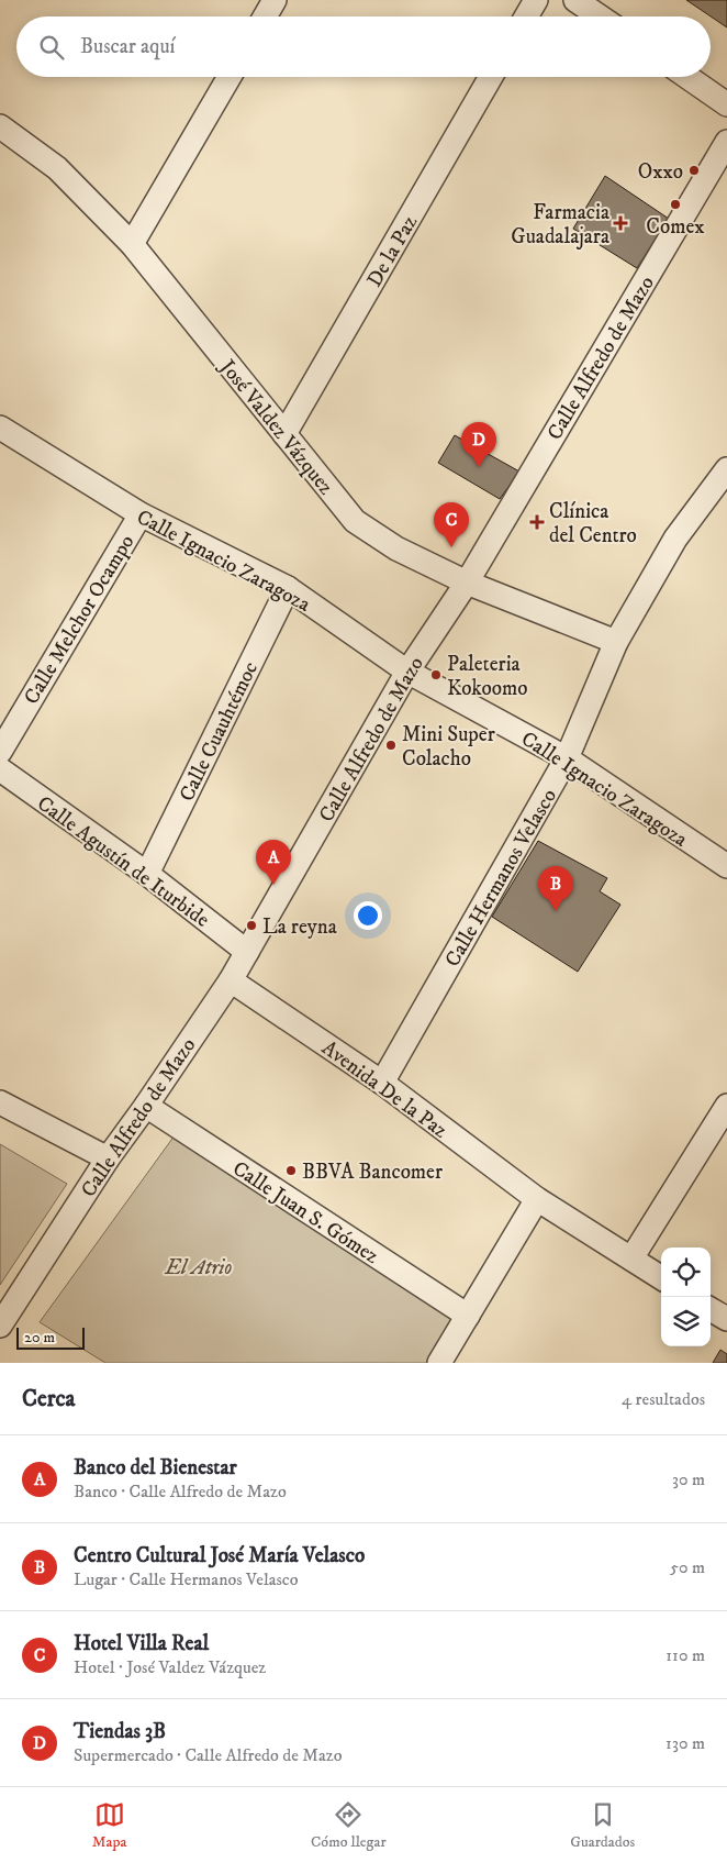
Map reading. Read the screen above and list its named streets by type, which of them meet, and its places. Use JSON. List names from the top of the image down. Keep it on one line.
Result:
{"streets":{"street":["De la Paz","Calle Alfredo de Mazo","José Valdez Vázquez","Calle Ignacio Zaragoza","Calle Melchor Ocampo","Calle Cuauhtémoc","Calle Agustín de Iturbide","Calle Hermanos Velasco","Avenida De la Paz","Calle Juan S. Gómez"]},"crossings":[["De la Paz","José Valdez Vázquez"],["Calle Alfredo de Mazo","José Valdez Vázquez"],["Calle Alfredo de Mazo","Calle Ignacio Zaragoza"],["Calle Alfredo de Mazo","Calle Agustín de Iturbide"],["Calle Alfredo de Mazo","Avenida De la Paz"],["Calle Alfredo de Mazo","Calle Juan S. Gómez"],["José Valdez Vázquez","Calle Hermanos Velasco"],["Calle Ignacio Zaragoza","Calle Melchor Ocampo"],["Calle Ignacio Zaragoza","Calle Cuauhtémoc"],["Calle Ignacio Zaragoza","Calle Hermanos Velasco"],["Calle Cuauhtémoc","Calle Agustín de Iturbide"],["Calle Hermanos Velasco","Avenida De la Paz"]],"parks":["El Atrio"],"places":{"other":["Oxxo","Comex","Paleteria Kokoomo","Mini Super Colacho","La reyna","BBVA Bancomer"],"health":["Farmacia Guadalajara","Clínica del Centro"]},"scale_bar":"20 m","page":{"search":"Buscar aquí","pins":["D","C","A","B"],"scale":"20 m","heading":["Cerca","4 resultados"],"list":[{"mark":"A","name":"Banco del Bienestar","note":"Banco · Calle Alfredo de Mazo","value":"30 m"},{"mark":"B","name":"Centro Cultural José María Velasco","note":"Lugar · Calle Hermanos Velasco","value":"50 m"},{"mark":"C","name":"Hotel Villa Real","note":"Hotel · José Valdez Vázquez","value":"110 m"},{"mark":"D","name":"Tiendas 3B","note":"Supermercado · Calle Alfredo de Mazo","value":"130 m"}],"nav":["Mapa","Cómo llegar","Guardados"]}}
